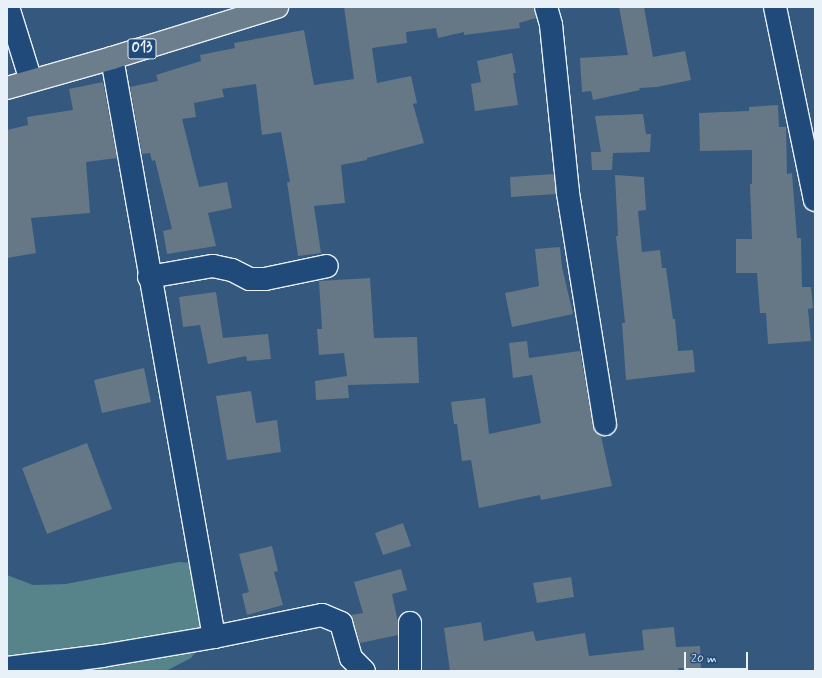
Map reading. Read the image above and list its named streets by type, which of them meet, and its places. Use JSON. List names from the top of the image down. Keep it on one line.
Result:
{"streets":{"main road":["013"]},"scale_bar":"20 m"}
